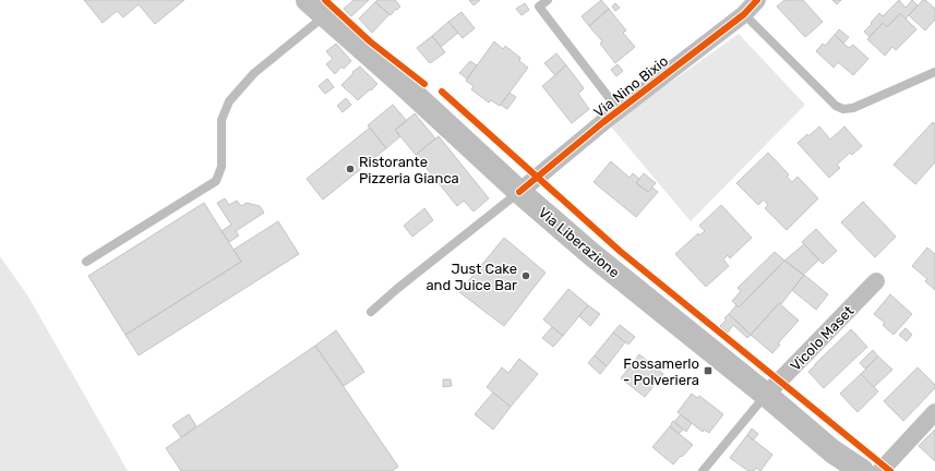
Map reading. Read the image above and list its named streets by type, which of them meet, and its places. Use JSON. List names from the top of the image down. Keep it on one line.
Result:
{"streets":{"main road":["Via Liberazione"],"street":["Via Nino Bixio","Vicolo Maset"]},"crossings":[["Via Nino Bixio","Via Liberazione"],["Via Liberazione","Vicolo Maset"]],"places":{"other":["Ristorante Pizzeria Gianca","Just Cake and Juice Bar"],"transit":["Fossamerlo - Polveriera"]}}
